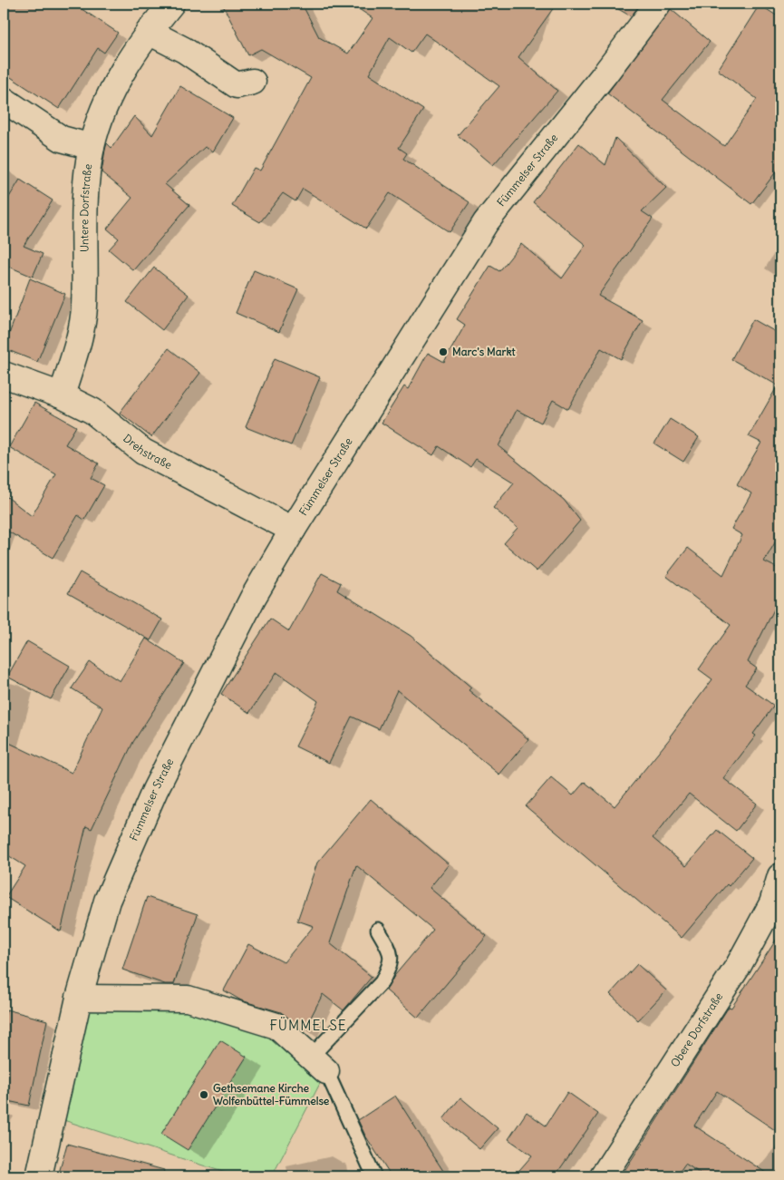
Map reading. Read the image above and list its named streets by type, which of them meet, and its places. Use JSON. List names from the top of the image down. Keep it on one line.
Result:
{"streets":{"street":["Fümmelser Straße","Untere Dorfstraße","Drehstraße","Obere Dorfstraße"]},"crossings":[["Fümmelser Straße","Drehstraße"],["Untere Dorfstraße","Drehstraße"]],"districts":["FÜMMELSE"],"places":["Marc's Markt","Gethsemane Kirche Wolfenbüttel-Fümmelse"]}
